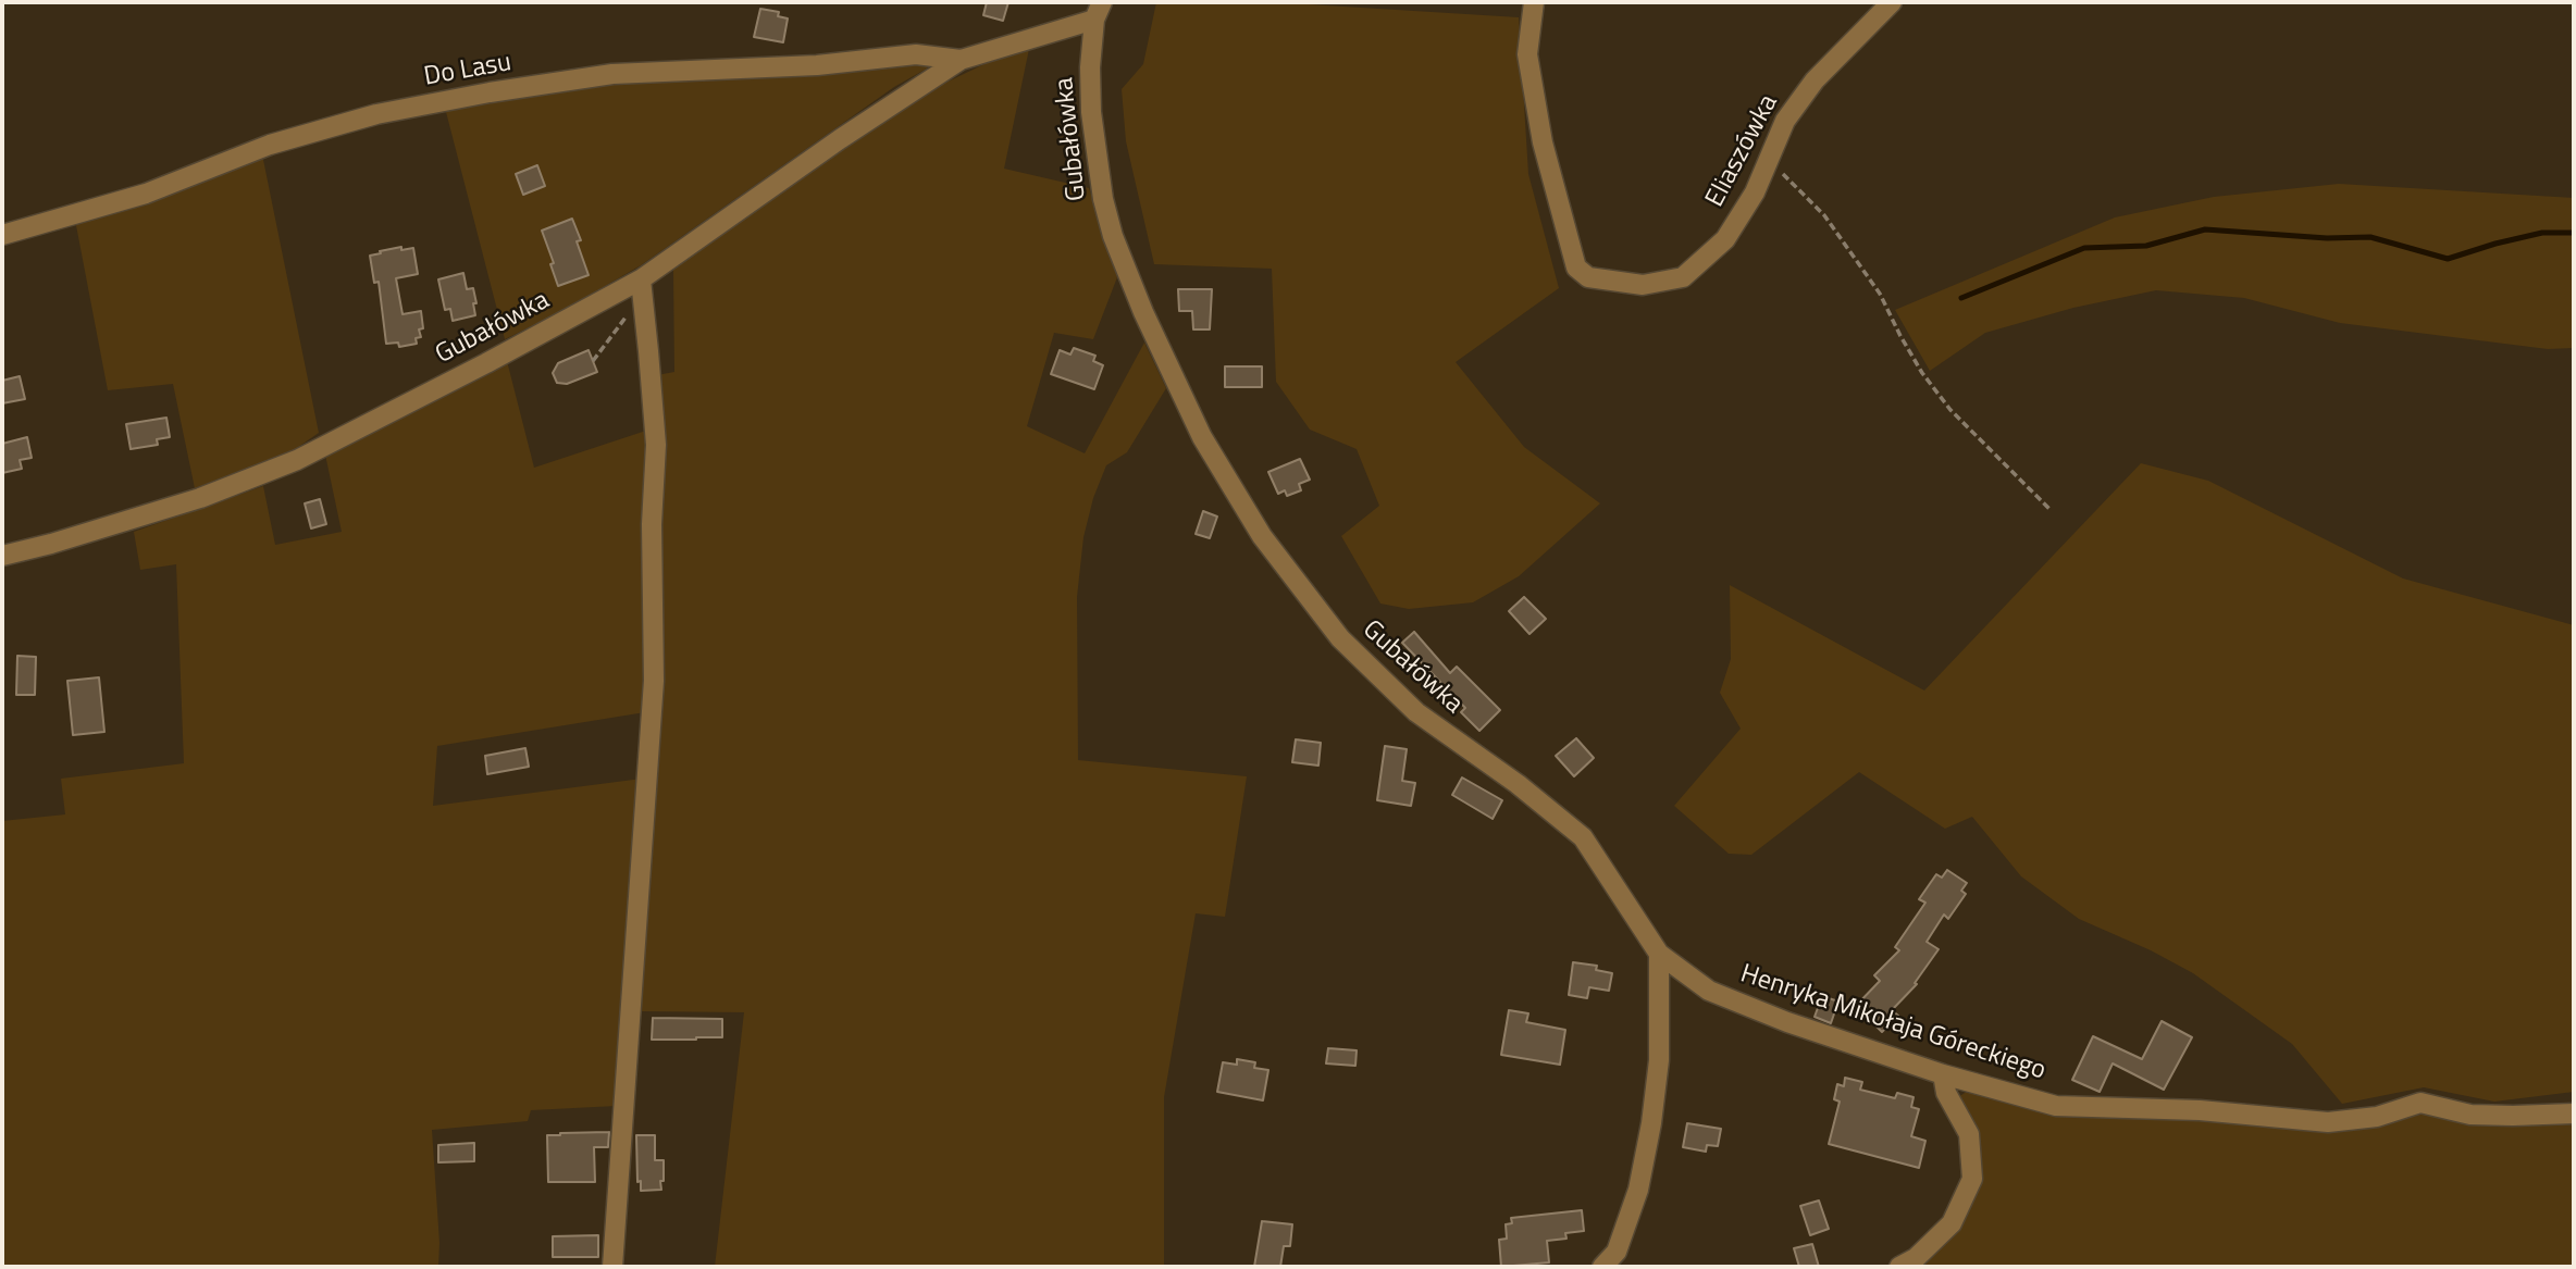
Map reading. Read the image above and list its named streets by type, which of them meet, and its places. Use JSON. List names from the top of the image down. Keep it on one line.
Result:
{"streets":{"street":["Do Lasu","Gubałówka","Eliaszówka","Henryka Mikołaja Góreckiego"]},"crossings":[["Do Lasu","Gubałówka"],["Gubałówka","Henryka Mikołaja Góreckiego"]]}
